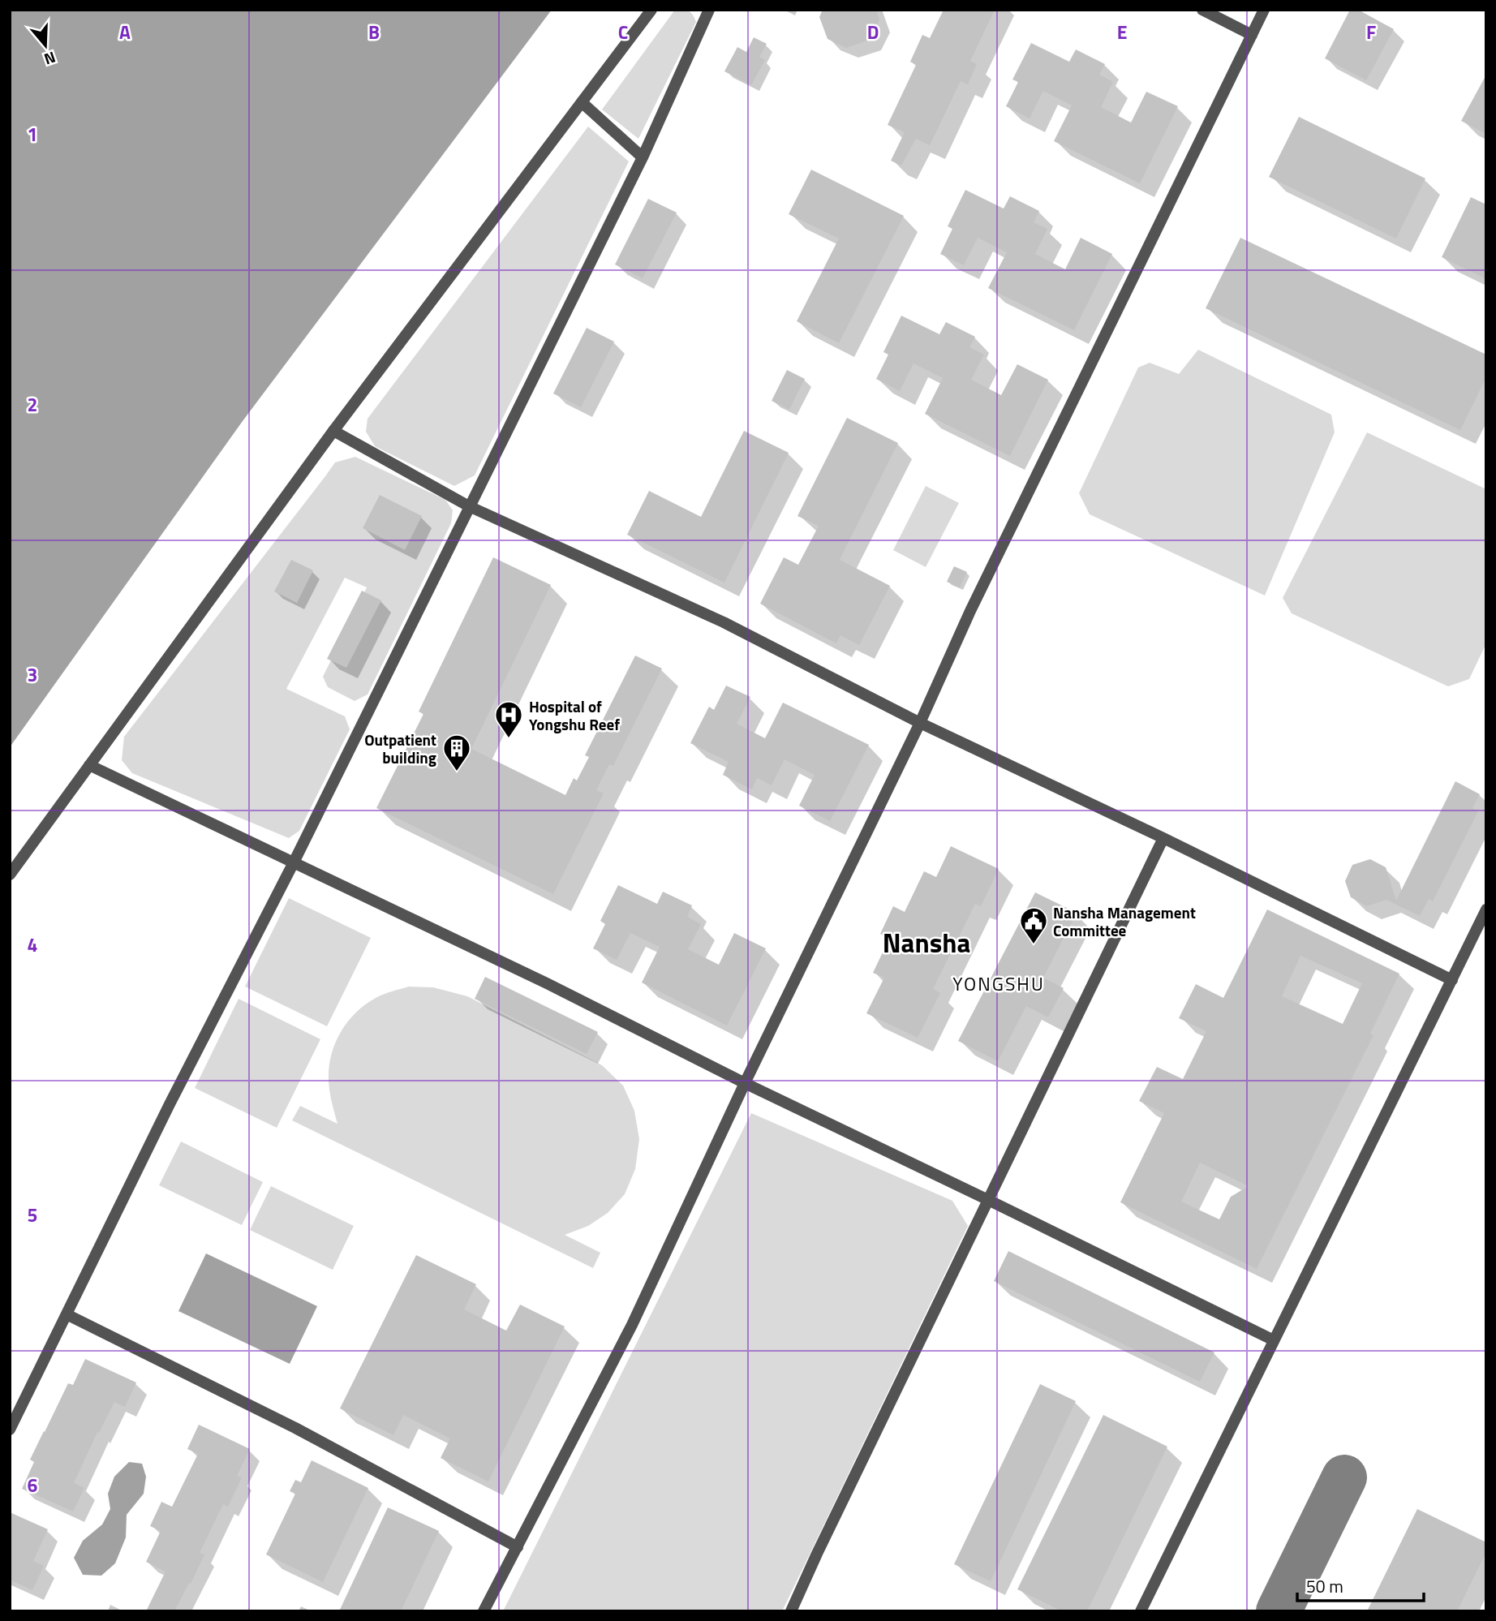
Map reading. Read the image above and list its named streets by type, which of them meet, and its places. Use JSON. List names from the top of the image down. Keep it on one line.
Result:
{"districts":["Nansha","YONGSHU"],"places":{"hospital":["Hospital of Yongshu Reef"],"building":["Outpatient building"],"public building":["Nansha Management Committee"]},"scale_bar":"50 m","north":"bottom","grid":{"columns":["A","B","C","D","E","F"],"rows":["1","2","3","4","5","6"]}}
